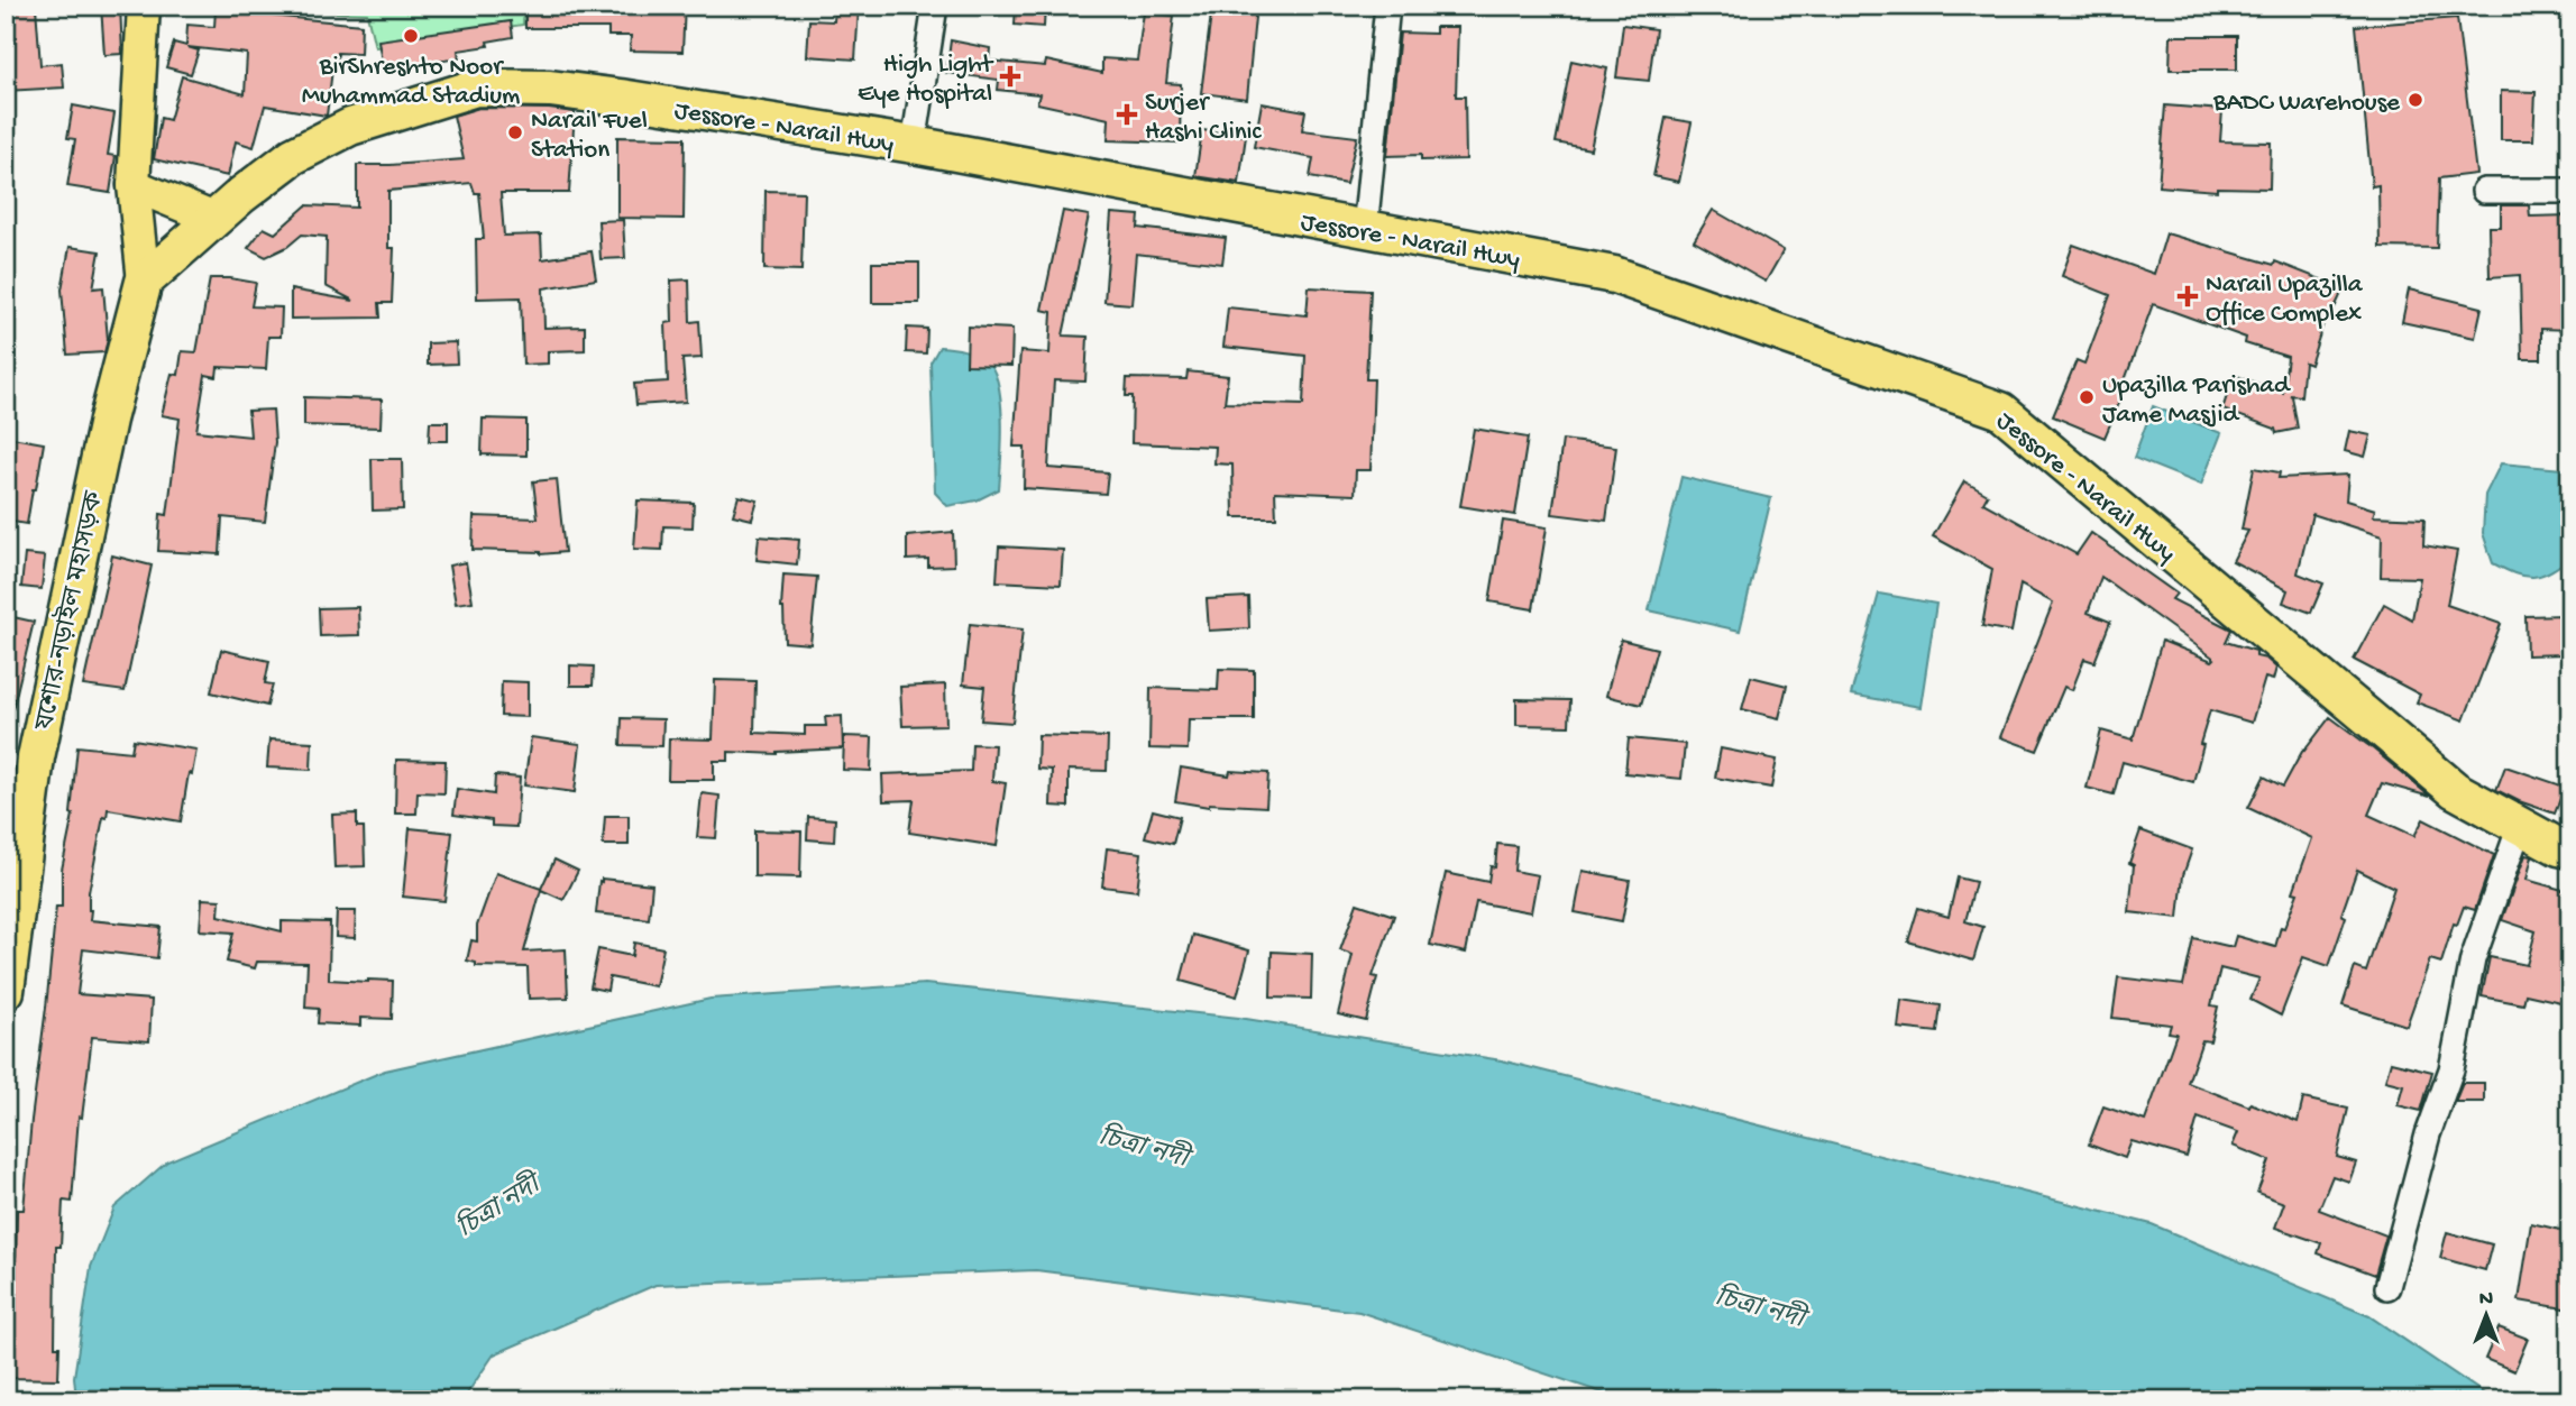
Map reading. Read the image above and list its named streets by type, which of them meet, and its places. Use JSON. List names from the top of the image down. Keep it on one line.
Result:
{"streets":{"highway":["Jessore - Narail Hwy","যশোর-নড়াইল মহাসড়ক"]},"crossings":[["Jessore - Narail Hwy","যশোর-নড়াইল মহাসড়ক"]],"water":["চিত্রা নদী"],"places":{"other":["BirShreshto Noor Muhammad Stadium","BADC Warehouse","Narail Fuel Station","Upazilla Parishad Jame Masjid"],"health":["High Light Eye Hospital","Surjer Hashi Clinic","Narail Upazilla Office Complex"]},"north":"top"}
